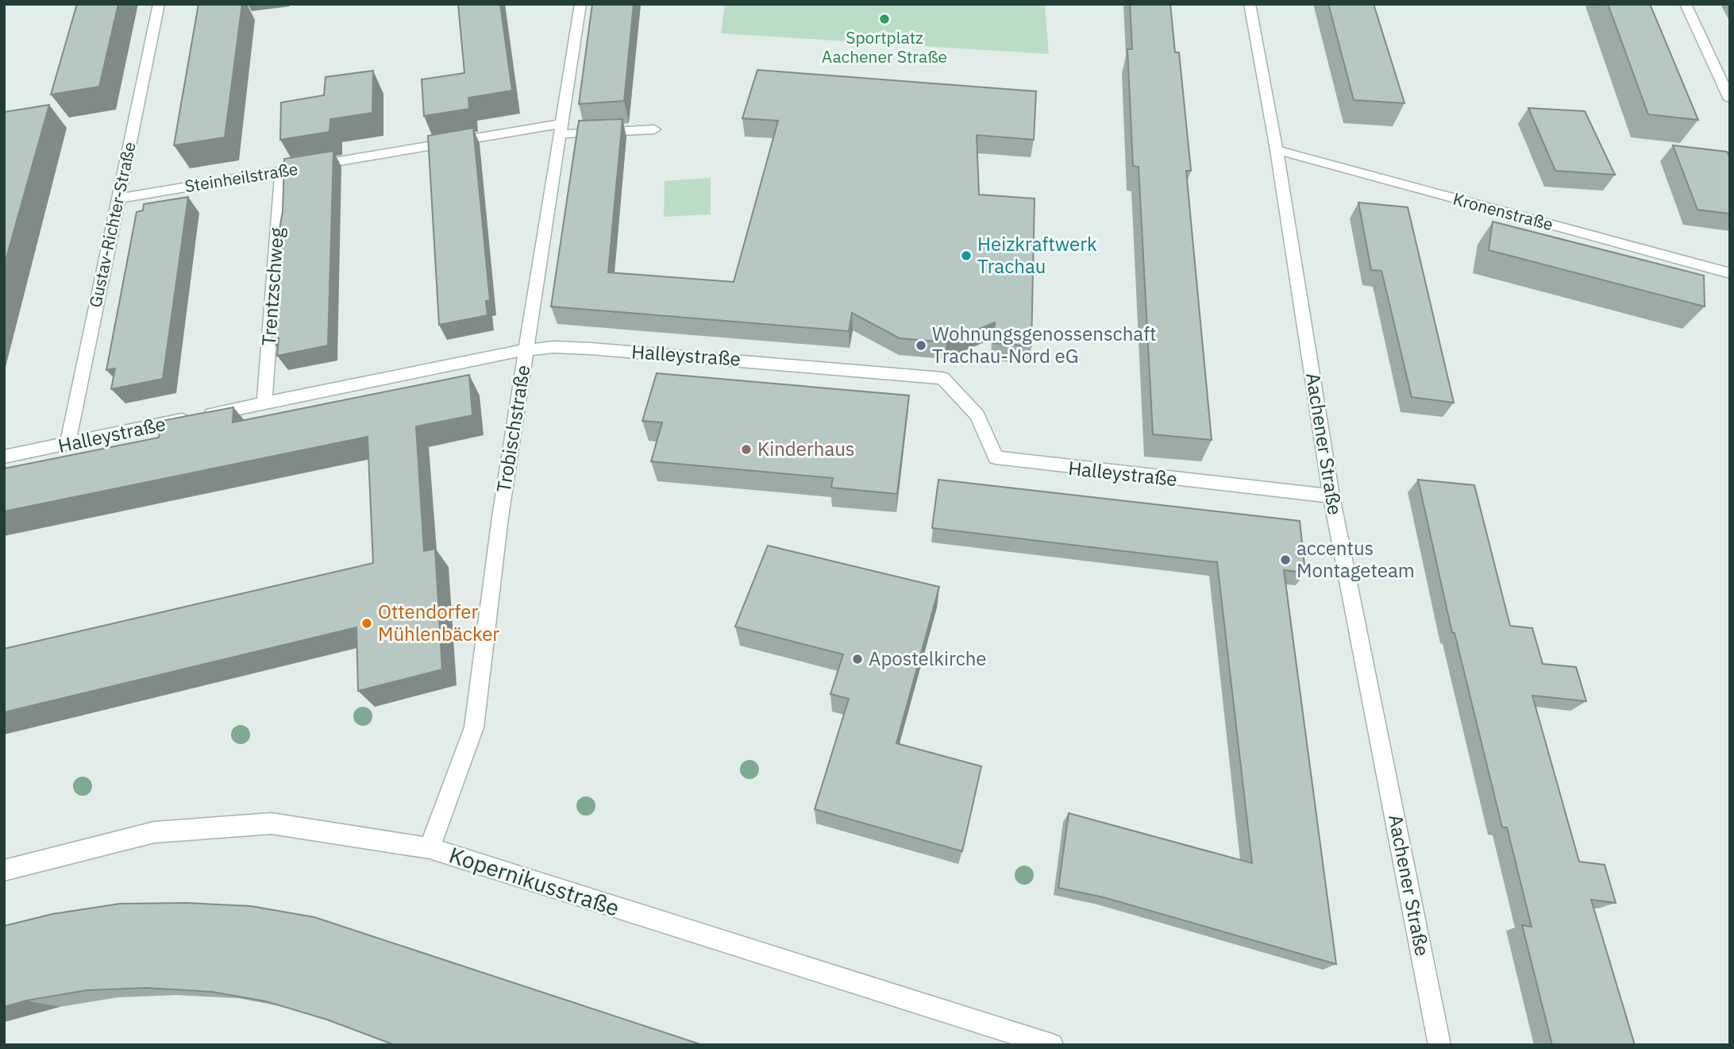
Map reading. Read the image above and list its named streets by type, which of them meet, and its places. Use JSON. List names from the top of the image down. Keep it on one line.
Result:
{"streets":{"street":["Steinheilstraße","Kronenstraße","Gustav-Richter-Straße","Trentzschweg","Halleystraße","Trobischstraße","Aachener Straße","Kopernikusstraße"]},"crossings":[["Steinheilstraße","Gustav-Richter-Straße"],["Steinheilstraße","Trentzschweg"],["Steinheilstraße","Trobischstraße"],["Kronenstraße","Aachener Straße"],["Gustav-Richter-Straße","Halleystraße"],["Trentzschweg","Halleystraße"],["Halleystraße","Trobischstraße"],["Halleystraße","Aachener Straße"],["Trobischstraße","Kopernikusstraße"]],"places":["Sportplatz Aachener Straße","Heizkraftwerk Trachau","Wohnungsgenossenschaft Trachau-Nord eG","Kinderhaus","accentus Montageteam","Ottendorfer Mühlenbäcker","Apostelkirche"]}
